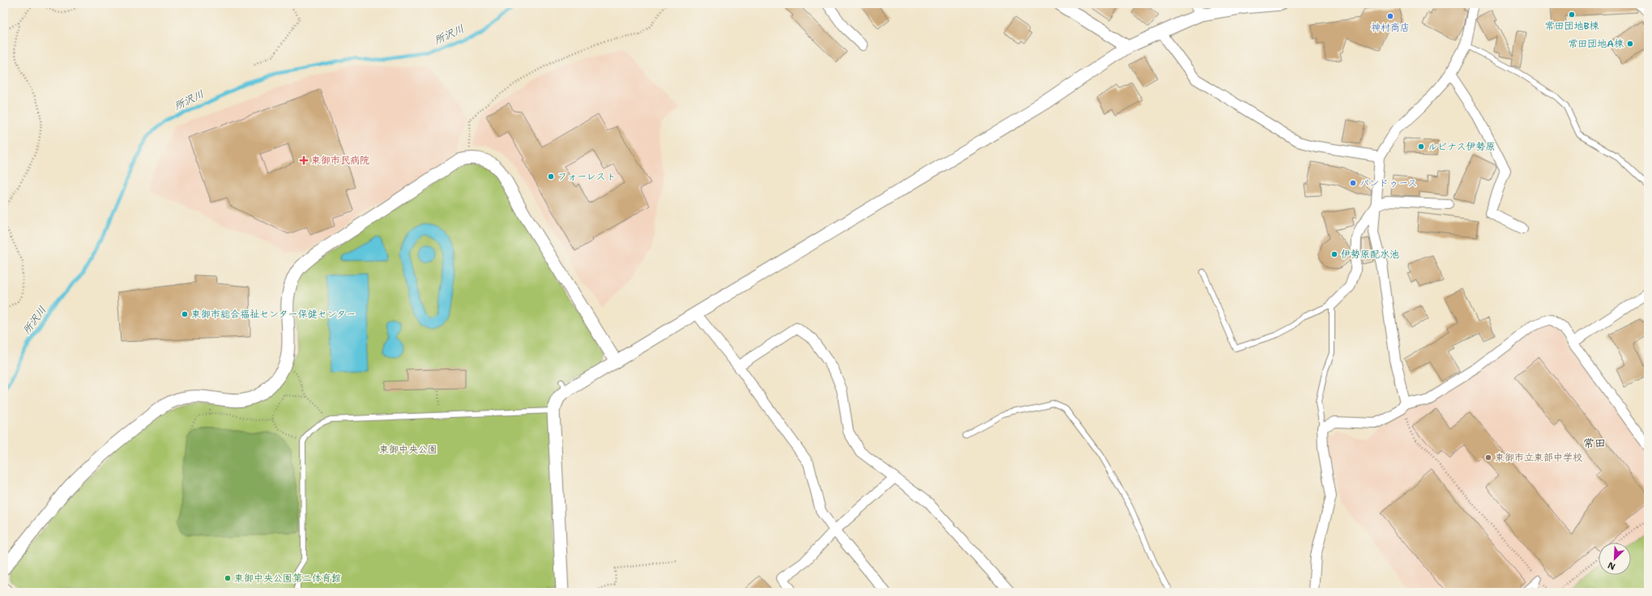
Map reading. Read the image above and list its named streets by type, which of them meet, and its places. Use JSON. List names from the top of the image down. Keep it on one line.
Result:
{"districts":["常田"],"water":["所沢川"],"parks":["東御中央公園"],"places":{"other":["常田団地B棟","神村商店","常田団地A棟","ルピナス伊勢原","フォーレスト","パンドゥース","伊勢原配水池","東御市総合福祉センター保健センター","東御市立東部中学校","東御中央公園第二体育館"],"health":["東御市民病院"]},"north":"bottom left"}
